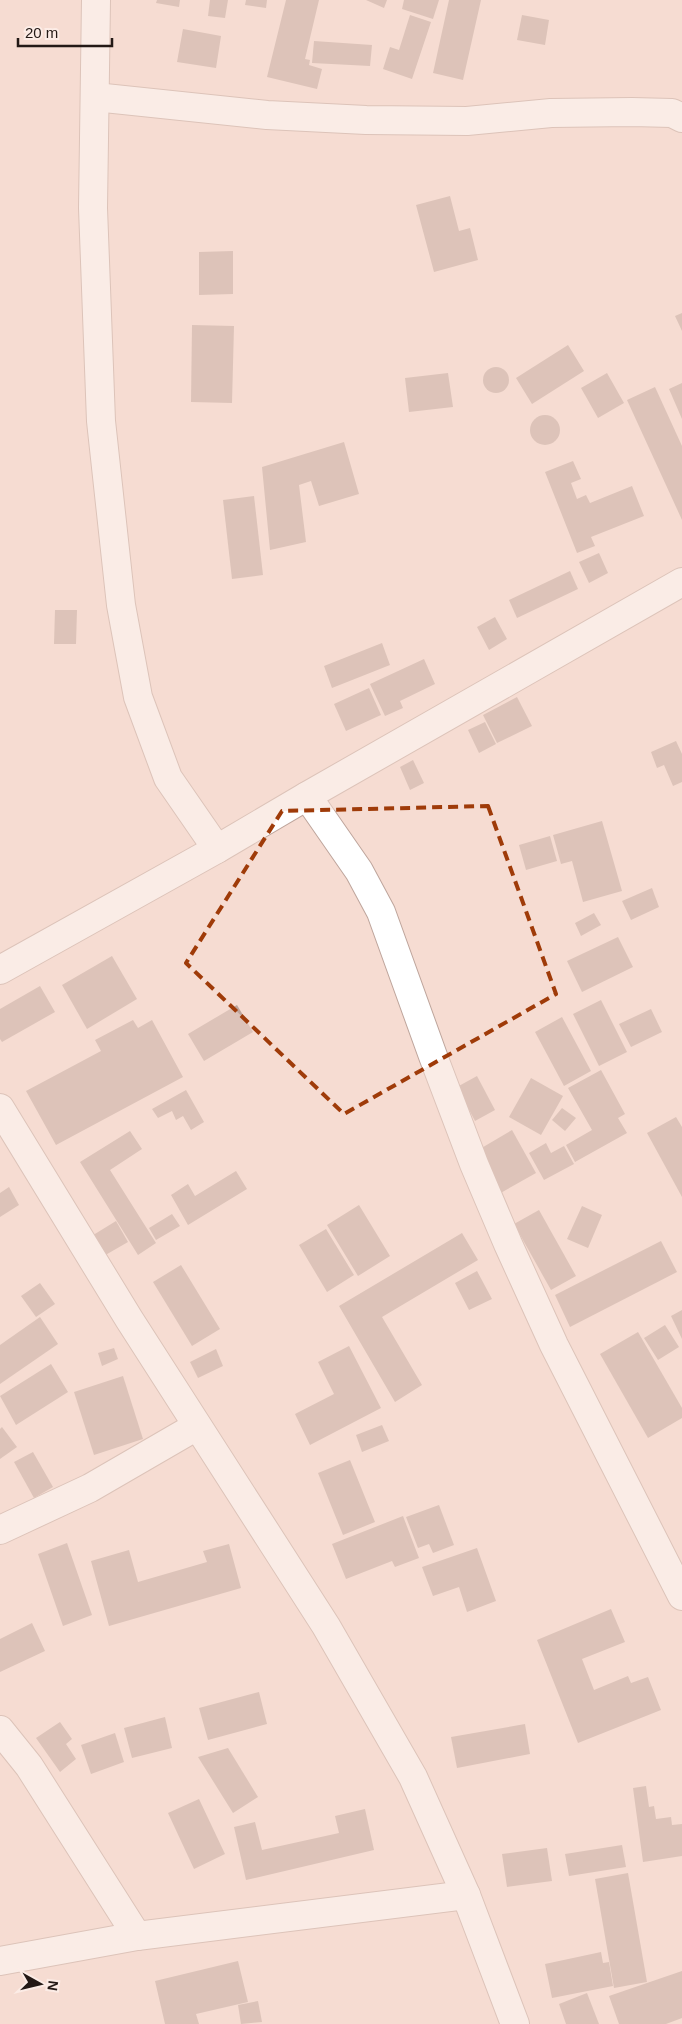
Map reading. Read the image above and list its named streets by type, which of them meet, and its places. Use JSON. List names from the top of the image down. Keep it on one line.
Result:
{"scale_bar":"20 m","north":"right"}
